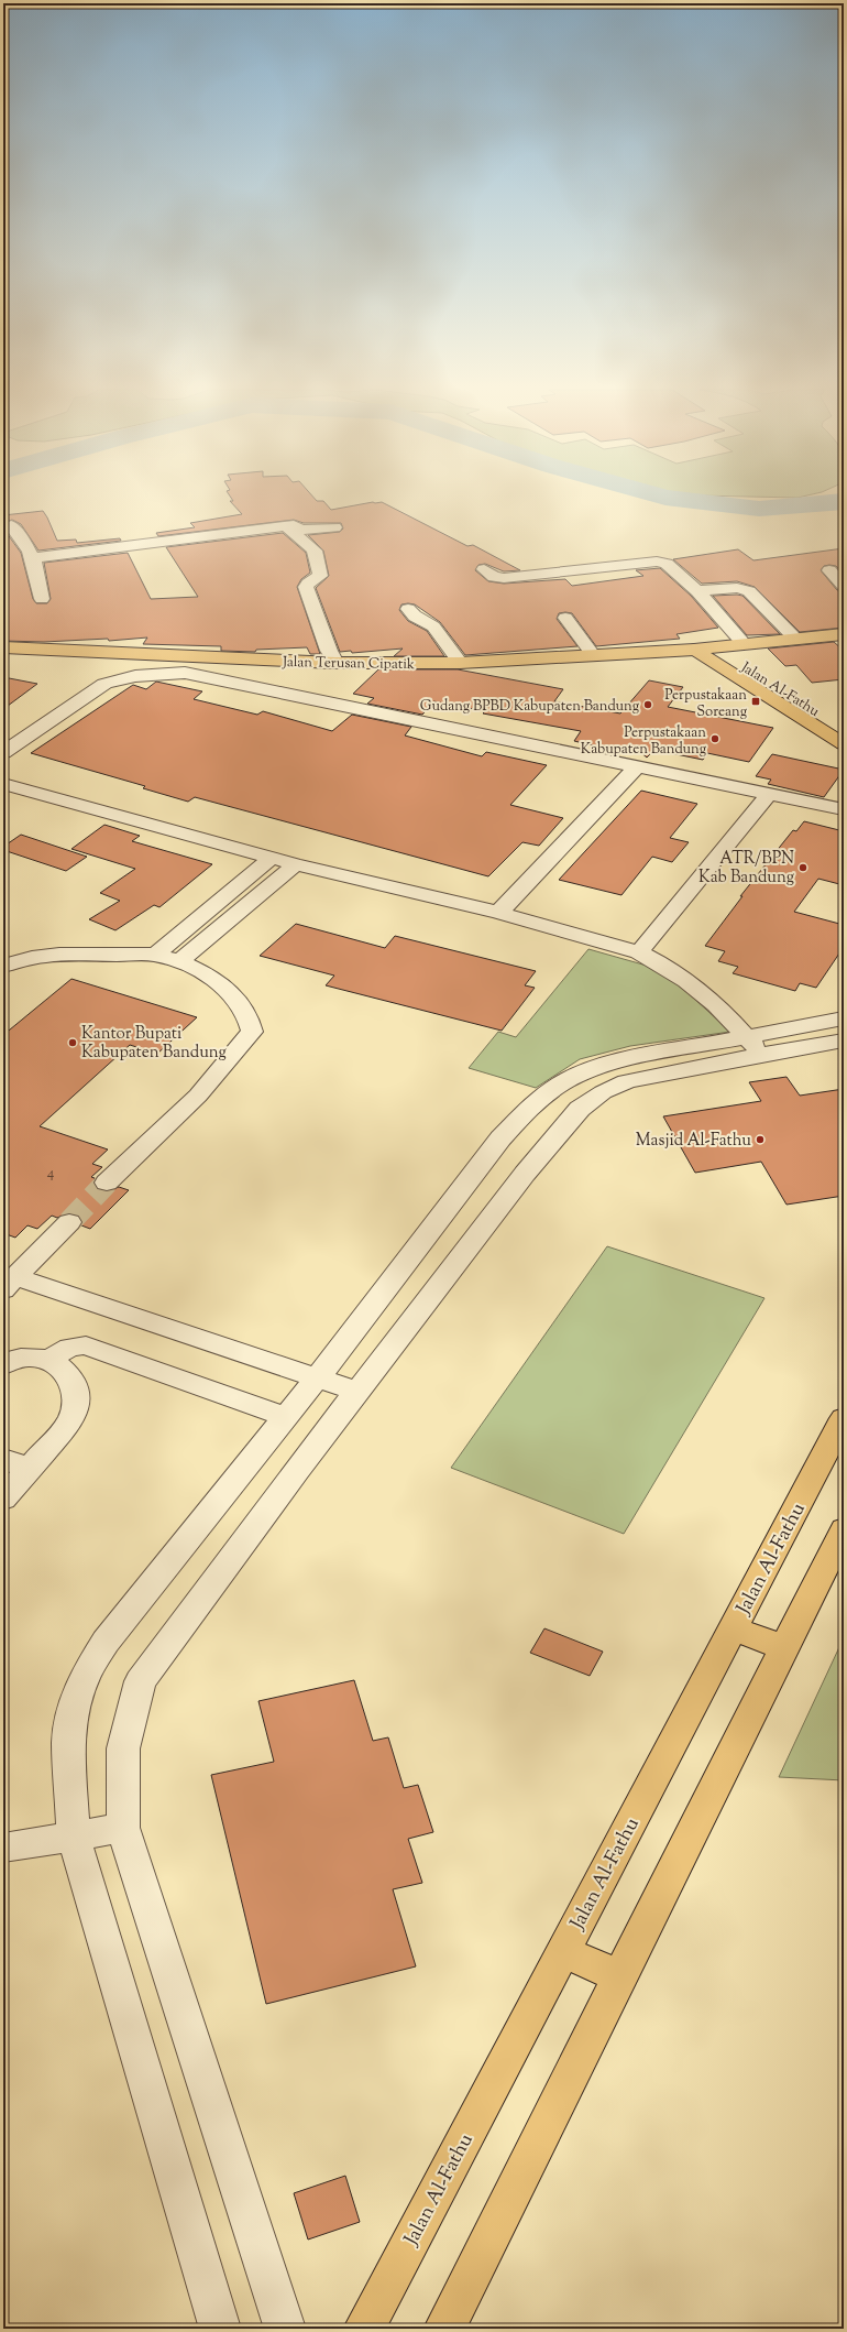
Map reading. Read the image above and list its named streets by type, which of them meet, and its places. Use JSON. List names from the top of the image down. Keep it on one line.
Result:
{"streets":{"main road":["Jalan Terusan Cipatik","Jalan Al-Fathu"]},"crossings":[["Jalan Terusan Cipatik","Jalan Al-Fathu"]],"places":{"transit":["Perpustakaan Soreang"],"other":["Gudang BPBD Kabupaten Bandung","Perpustakaan Kabupaten Bandung","ATR/BPN Kab Bandung","Kantor Bupati Kabupaten Bandung","Masjid Al-Fathu"]},"house_numbers":["4"]}
